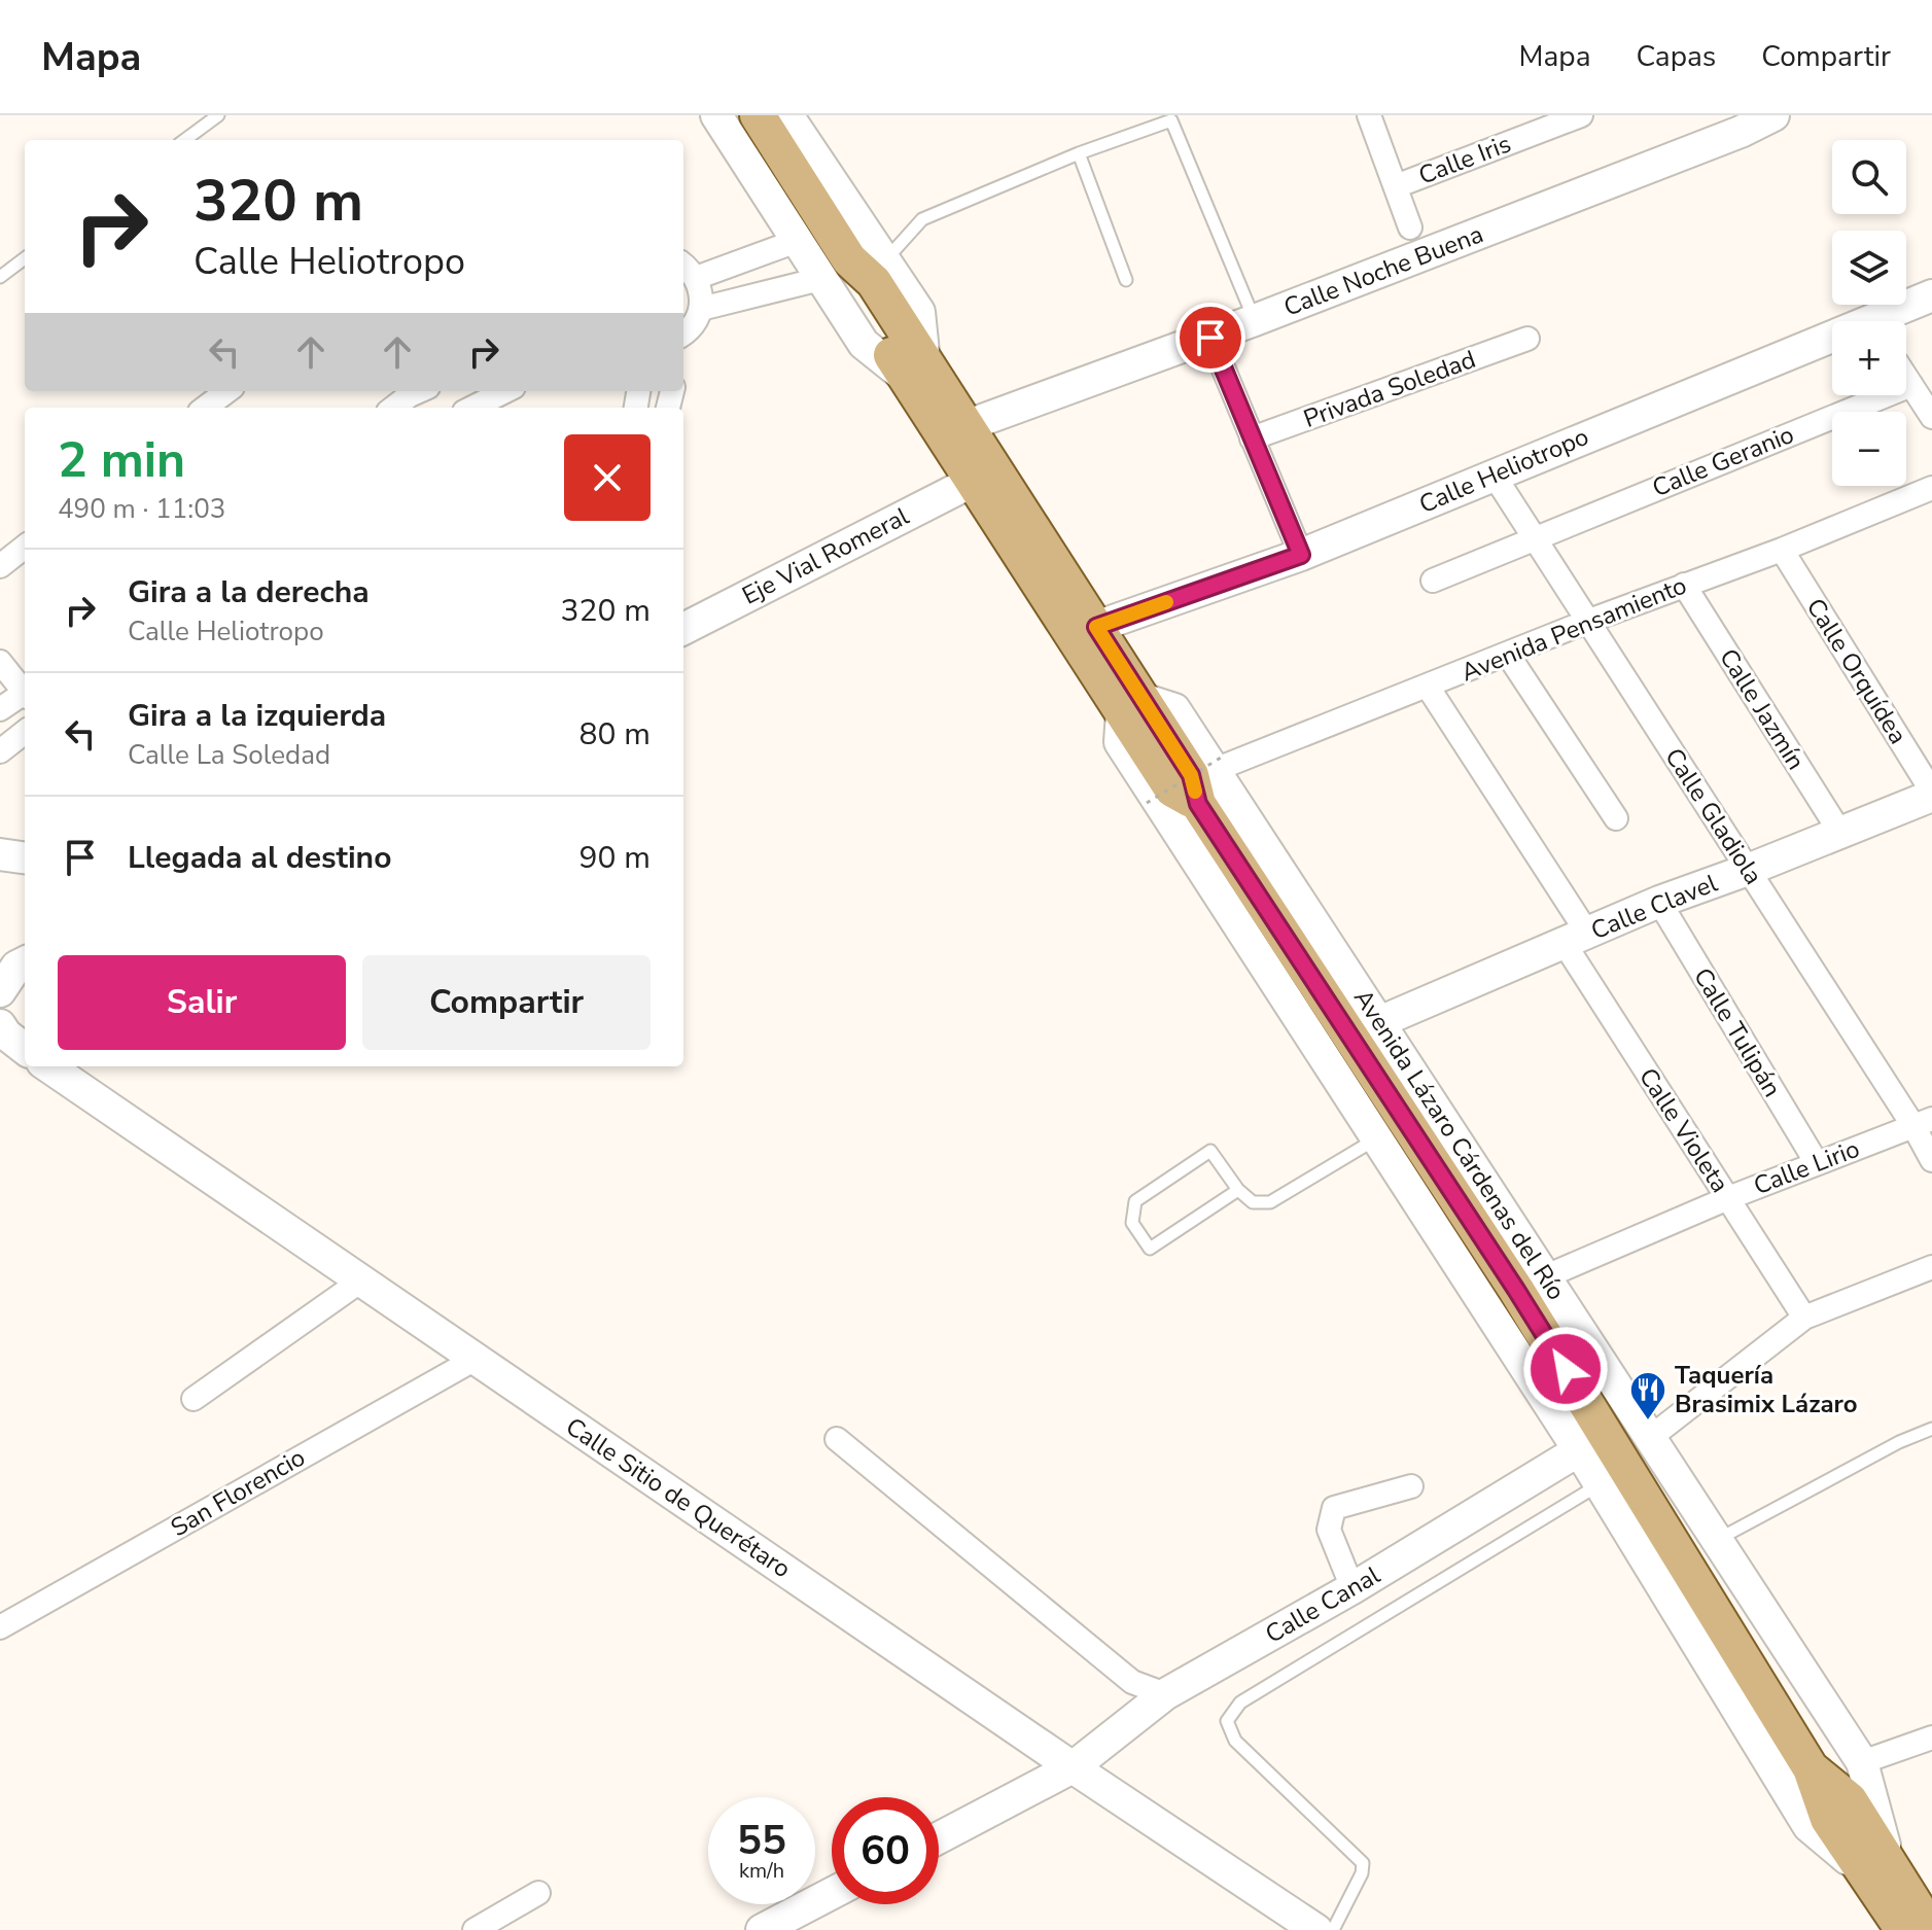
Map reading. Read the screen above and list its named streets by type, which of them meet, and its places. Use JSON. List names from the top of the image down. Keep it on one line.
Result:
{"streets":{"main road":["Avenida Lázaro Cárdenas del Río"],"street":["Calle Iris","Calle Noche Buena","Privada Soledad","Calle Geranio","Calle Heliotropo","Eje Vial Romeral","Avenida Pensamiento","Calle Orquídea","Calle Jazmín","Calle Gladiola","Calle Clavel","Calle Tulipán","Calle Violeta","Calle Lirio","San Florencio","Calle Sitio de Querétaro","Calle Canal"]},"crossings":[["Calle Noche Buena","Avenida Lázaro Cárdenas del Río"],["Calle Geranio","Calle Gladiola"],["Calle Heliotropo","Calle Gladiola"],["Calle Heliotropo","Avenida Lázaro Cárdenas del Río"],["Eje Vial Romeral","Avenida Lázaro Cárdenas del Río"],["Avenida Pensamiento","Calle Orquídea"],["Avenida Pensamiento","Calle Jazmín"],["Avenida Pensamiento","Calle Gladiola"],["Avenida Pensamiento","Calle Violeta"],["Avenida Pensamiento","Avenida Lázaro Cárdenas del Río"],["Calle Orquídea","Calle Clavel"],["Calle Jazmín","Calle Clavel"],["Calle Gladiola","Calle Clavel"],["Calle Gladiola","Calle Lirio"],["Calle Clavel","Calle Tulipán"],["Calle Clavel","Calle Violeta"],["Calle Clavel","Avenida Lázaro Cárdenas del Río"],["Calle Tulipán","Calle Lirio"],["Calle Violeta","Calle Lirio"],["Avenida Lázaro Cárdenas del Río","Calle Lirio"],["Avenida Lázaro Cárdenas del Río","Calle Canal"],["San Florencio","Calle Sitio de Querétaro"],["Calle Sitio de Querétaro","Calle Canal"]],"places":{"restaurant":["Taquería Brasimix Lázaro"]},"page":{"header":"Mapa","nav":["Mapa","Capas","Compartir"],"map_buttons":["+","−"],"turn":["320 m","Calle Heliotropo"],"heading":["2 min","490 m · 11:03"],"list":[{"name":"Gira a la derecha","note":"Calle Heliotropo","value":"320 m"},{"name":"Gira a la izquierda","note":"Calle La Soledad","value":"80 m"},{"name":"Llegada al destino","value":"90 m"}],"buttons":["Salir","Compartir"],"speed":"55 km/h","limit":"60"}}
